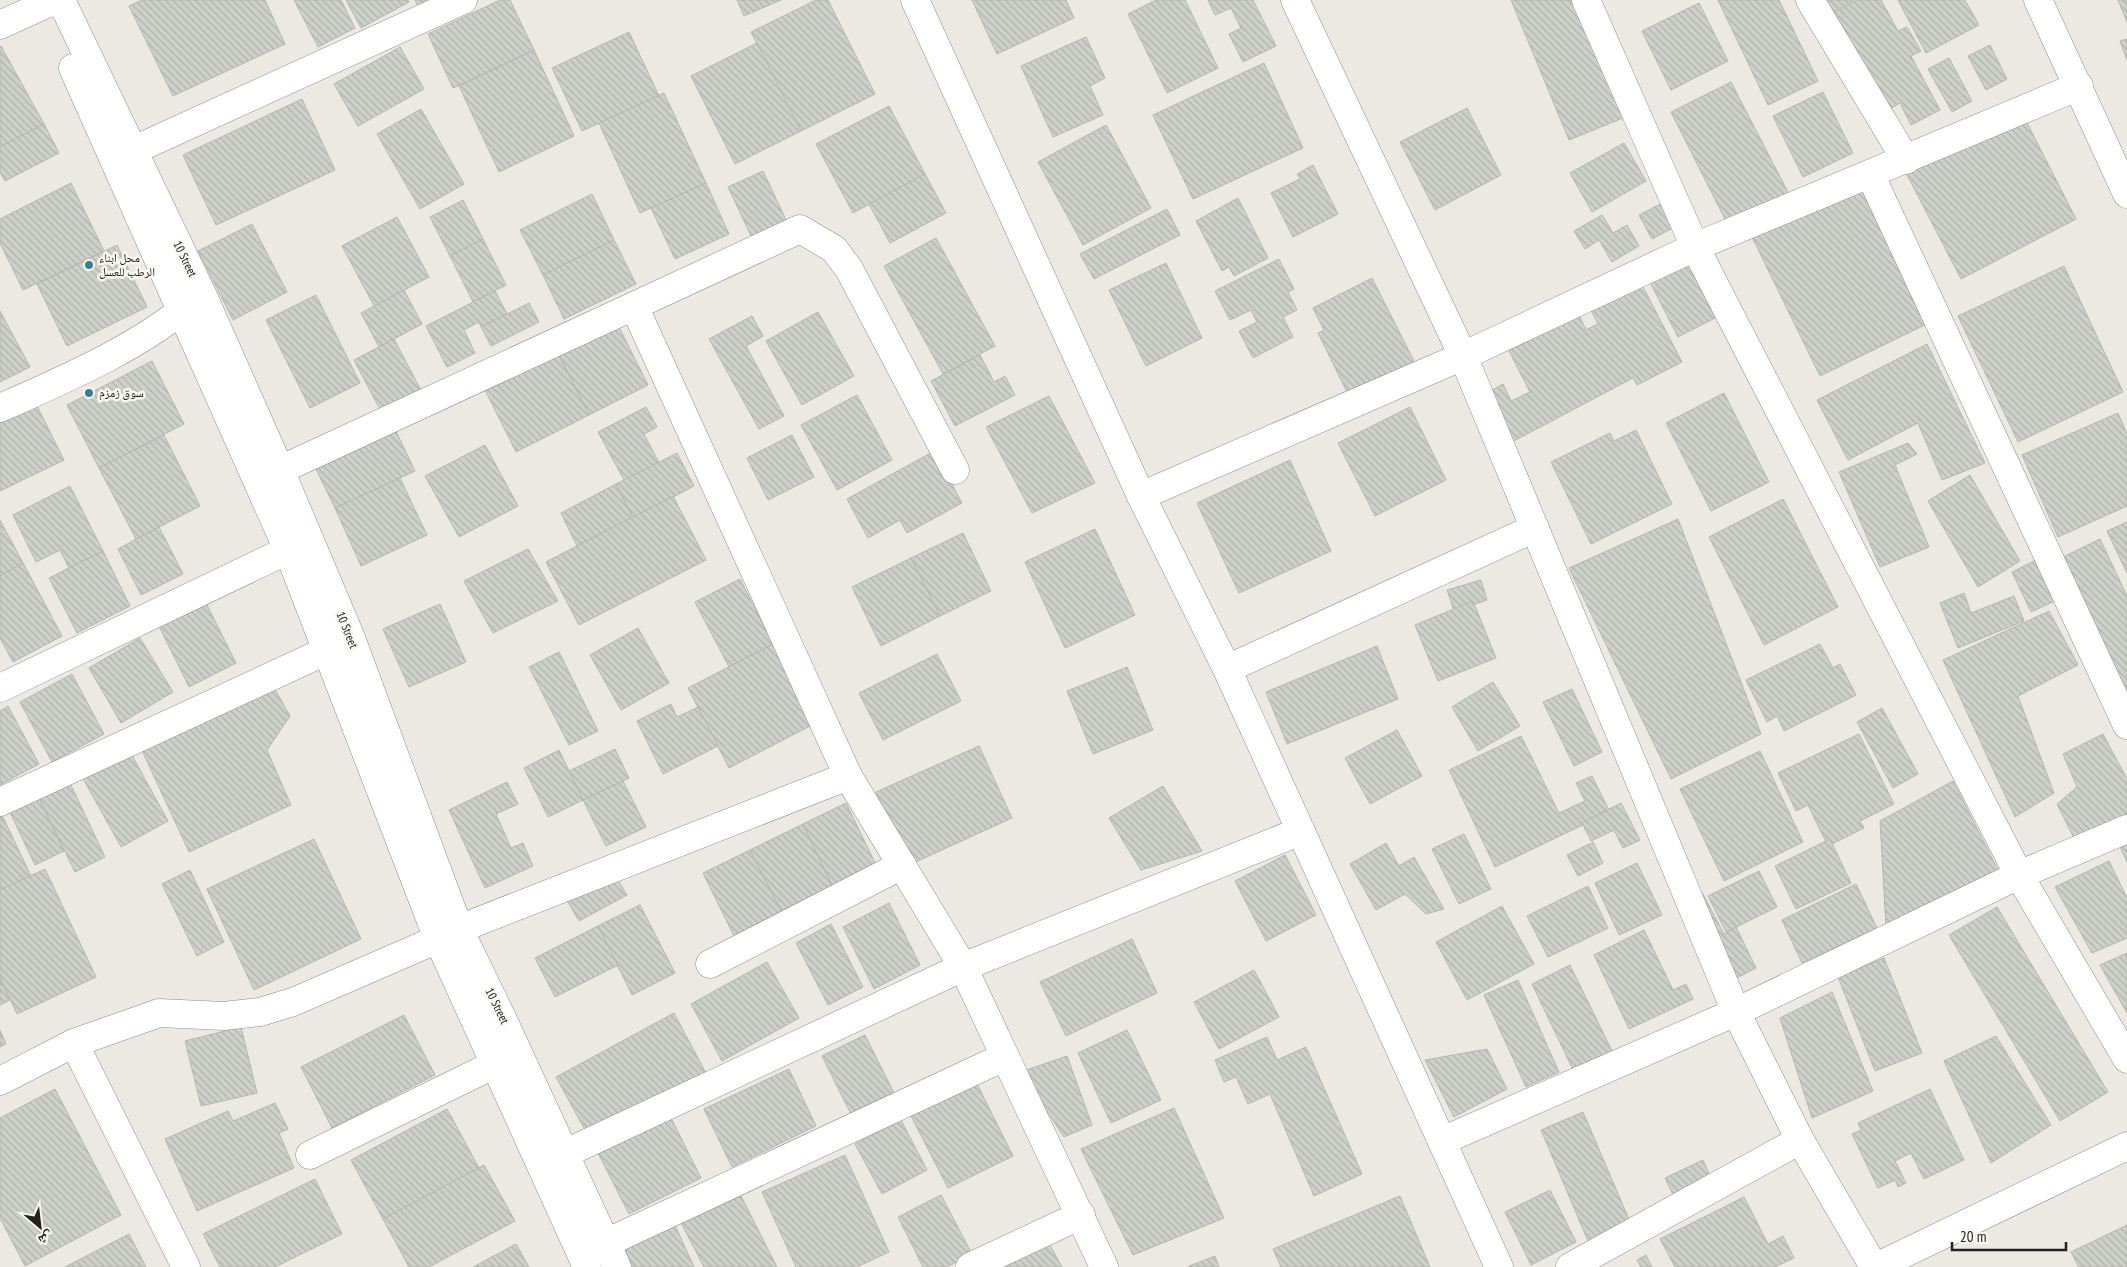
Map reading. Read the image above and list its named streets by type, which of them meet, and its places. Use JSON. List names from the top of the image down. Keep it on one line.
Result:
{"streets":{"street":["10 Street"]},"places":["محل ابناء الرطب للعسل","سوق زمزم"],"scale_bar":"20 m","north":"bottom right"}
